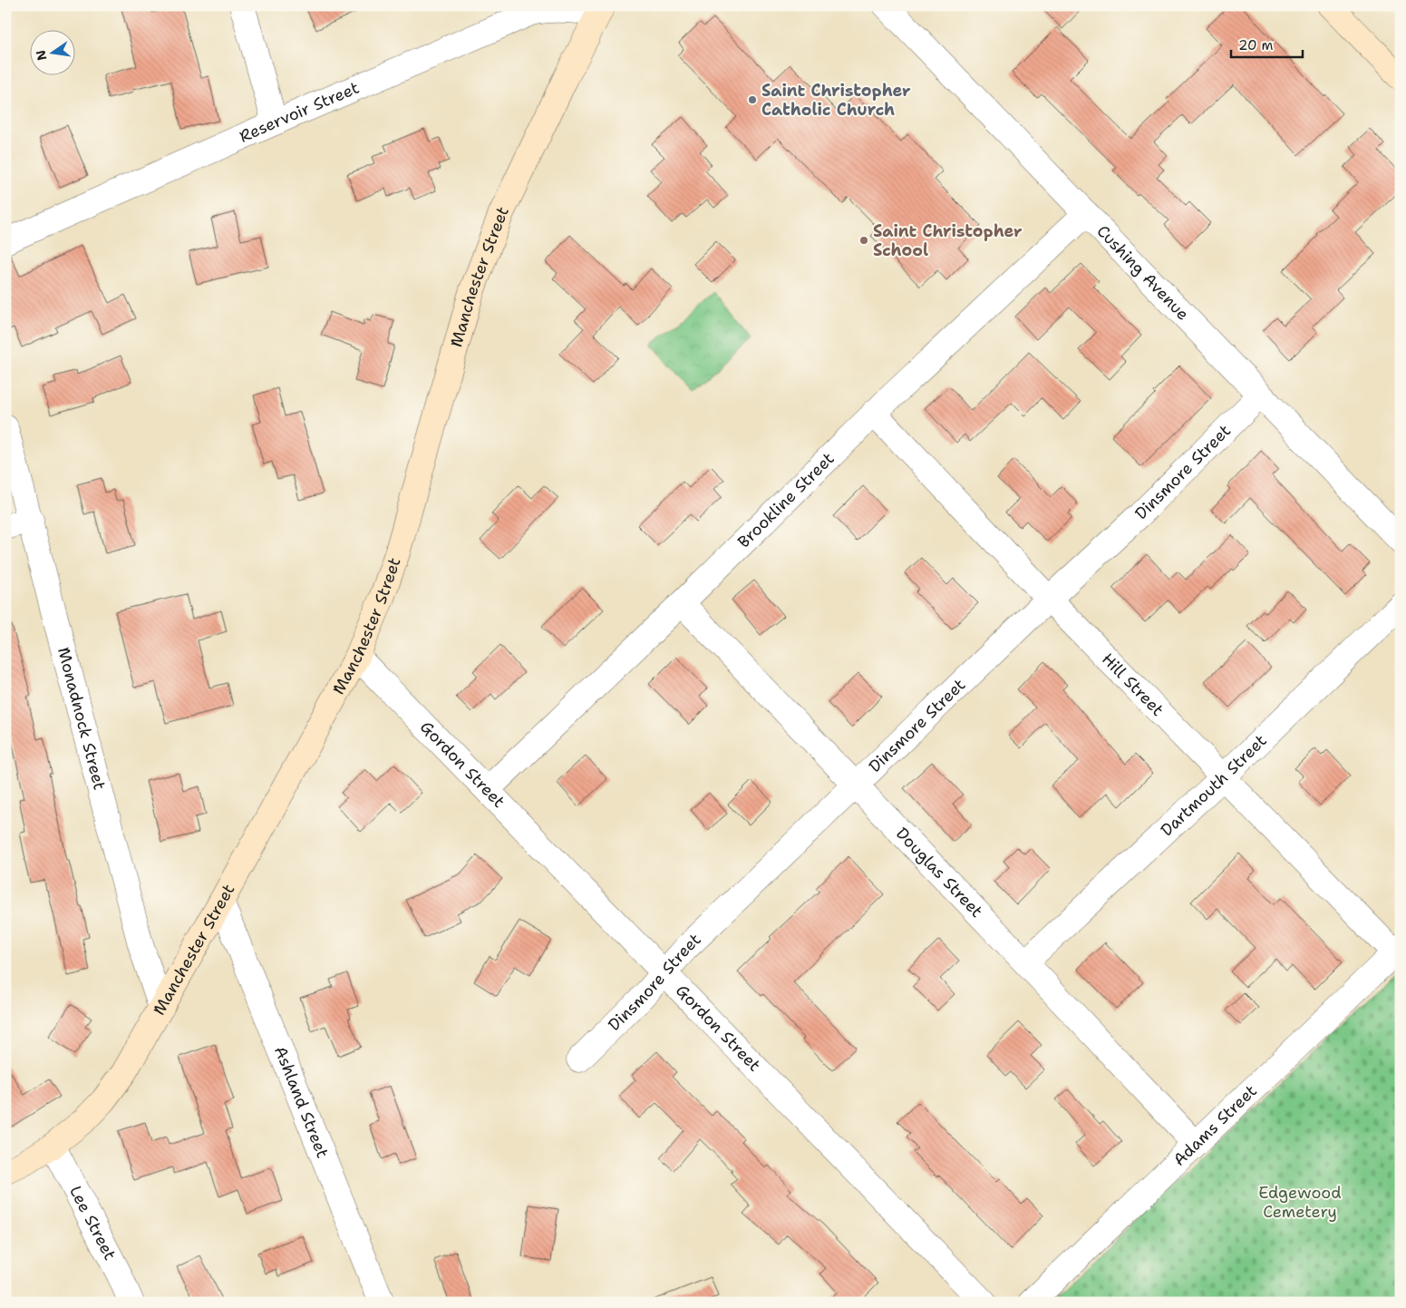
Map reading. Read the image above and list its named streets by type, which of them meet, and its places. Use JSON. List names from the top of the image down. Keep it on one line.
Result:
{"streets":{"street":["Reservoir Street","Cushing Avenue","Manchester Street","Dinsmore Street","Brookline Street","Hill Street","Monadnock Street","Gordon Street","Dartmouth Street","Douglas Street","Ashland Street","Adams Street","Lee Street"]},"crossings":[["Reservoir Street","Manchester Street"],["Cushing Avenue","Dinsmore Street"],["Cushing Avenue","Brookline Street"],["Manchester Street","Monadnock Street"],["Manchester Street","Gordon Street"],["Manchester Street","Ashland Street"],["Manchester Street","Lee Street"],["Dinsmore Street","Hill Street"],["Dinsmore Street","Gordon Street"],["Dinsmore Street","Douglas Street"],["Brookline Street","Hill Street"],["Brookline Street","Gordon Street"],["Brookline Street","Douglas Street"],["Hill Street","Dartmouth Street"],["Hill Street","Adams Street"],["Dartmouth Street","Douglas Street"],["Douglas Street","Adams Street"]],"parks":["Edgewood Cemetery"],"places":["Saint Christopher Catholic Church","Saint Christopher School"],"scale_bar":"20 m","north":"left"}
